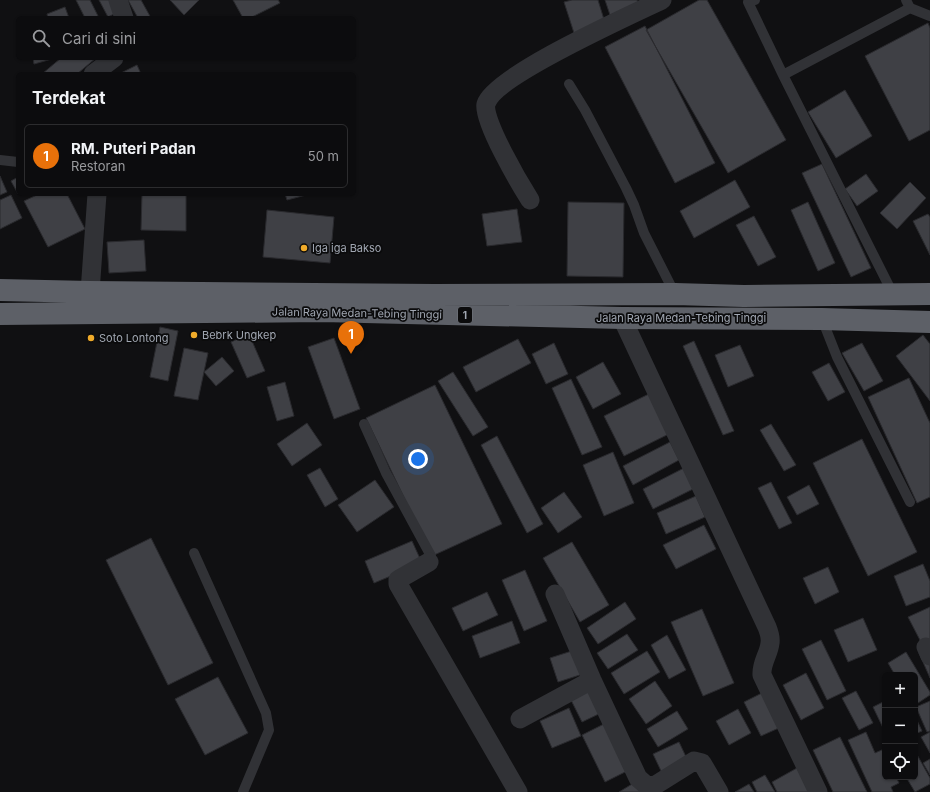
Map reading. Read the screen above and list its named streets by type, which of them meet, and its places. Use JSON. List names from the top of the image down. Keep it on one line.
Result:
{"streets":{"highway":["Jalan Raya Medan-Tebing Tinggi","1"]},"places":["Iga iga Bakso","Bebrk Ungkep","Soto Lontong"],"page":{"search":"Cari di sini","heading":"Terdekat","list":[{"mark":"1","name":"RM. Puteri Padan","note":"Restoran","value":"50 m"}],"pins":"1","map_buttons":["+","−"]}}
